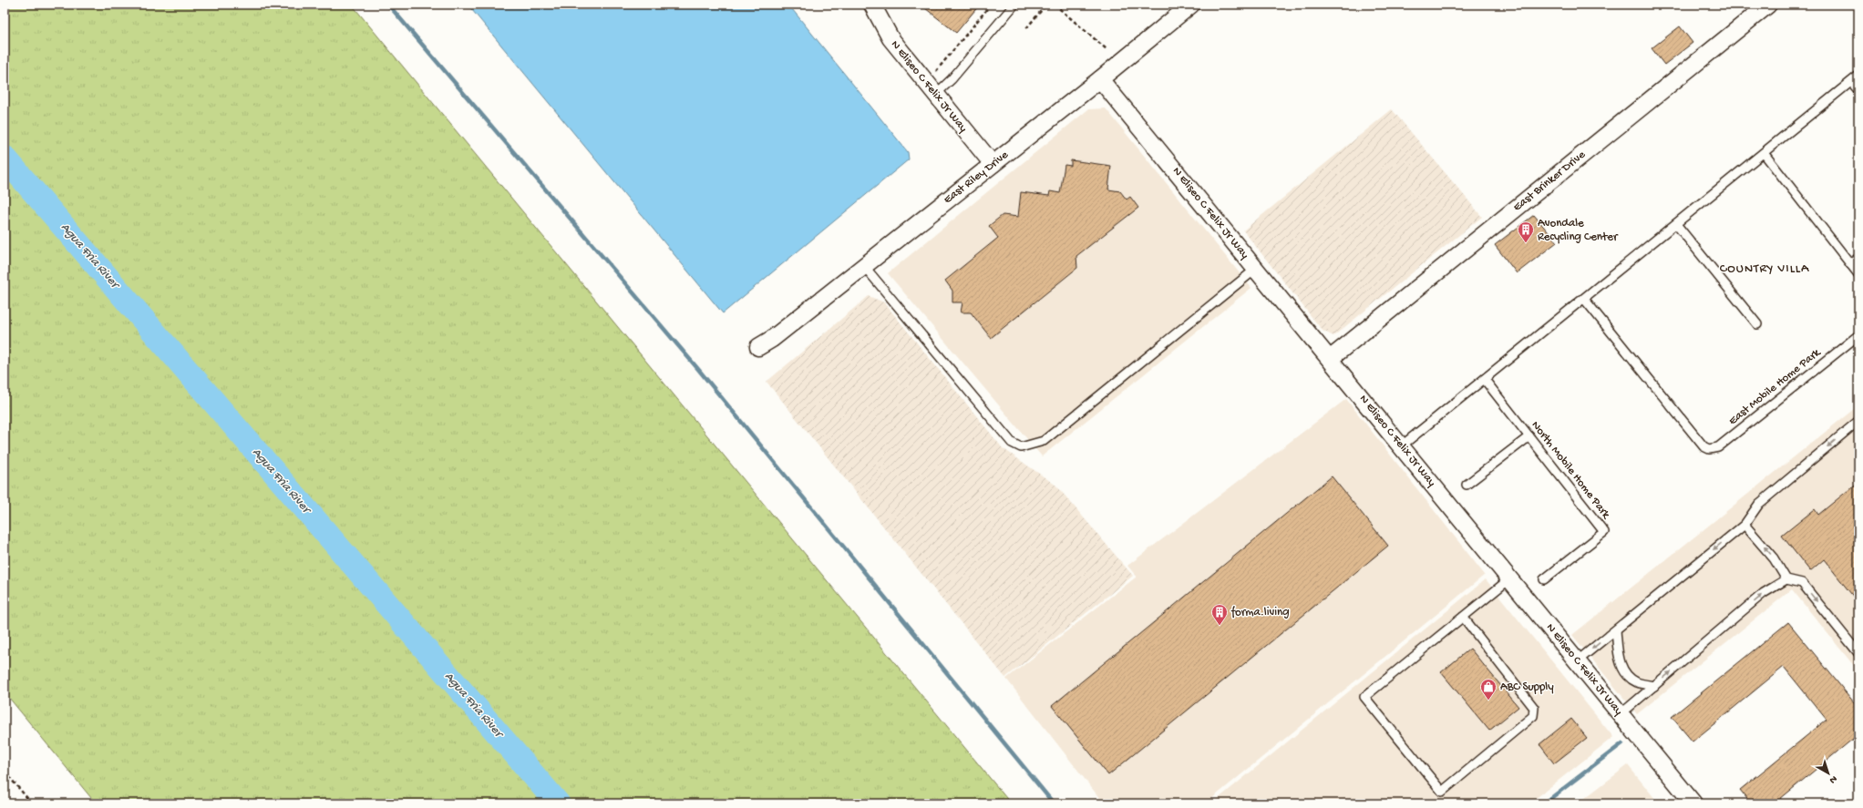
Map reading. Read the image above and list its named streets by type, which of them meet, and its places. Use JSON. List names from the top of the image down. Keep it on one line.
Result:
{"streets":{"street":["N Eliseo C Felix Jr Way","East Riley Drive","East Brinker Drive"],"lane":["East Mobile Home Park","North Mobile Home Park"]},"crossings":[["N Eliseo C Felix Jr Way","East Riley Drive"],["N Eliseo C Felix Jr Way","East Brinker Drive"]],"districts":["COUNTRY VILLA"],"water":["Agua Fria River"],"places":{"building":["Avondale Recycling Center","forma.living"],"shop":["ABC Supply"]},"north":"bottom right"}
